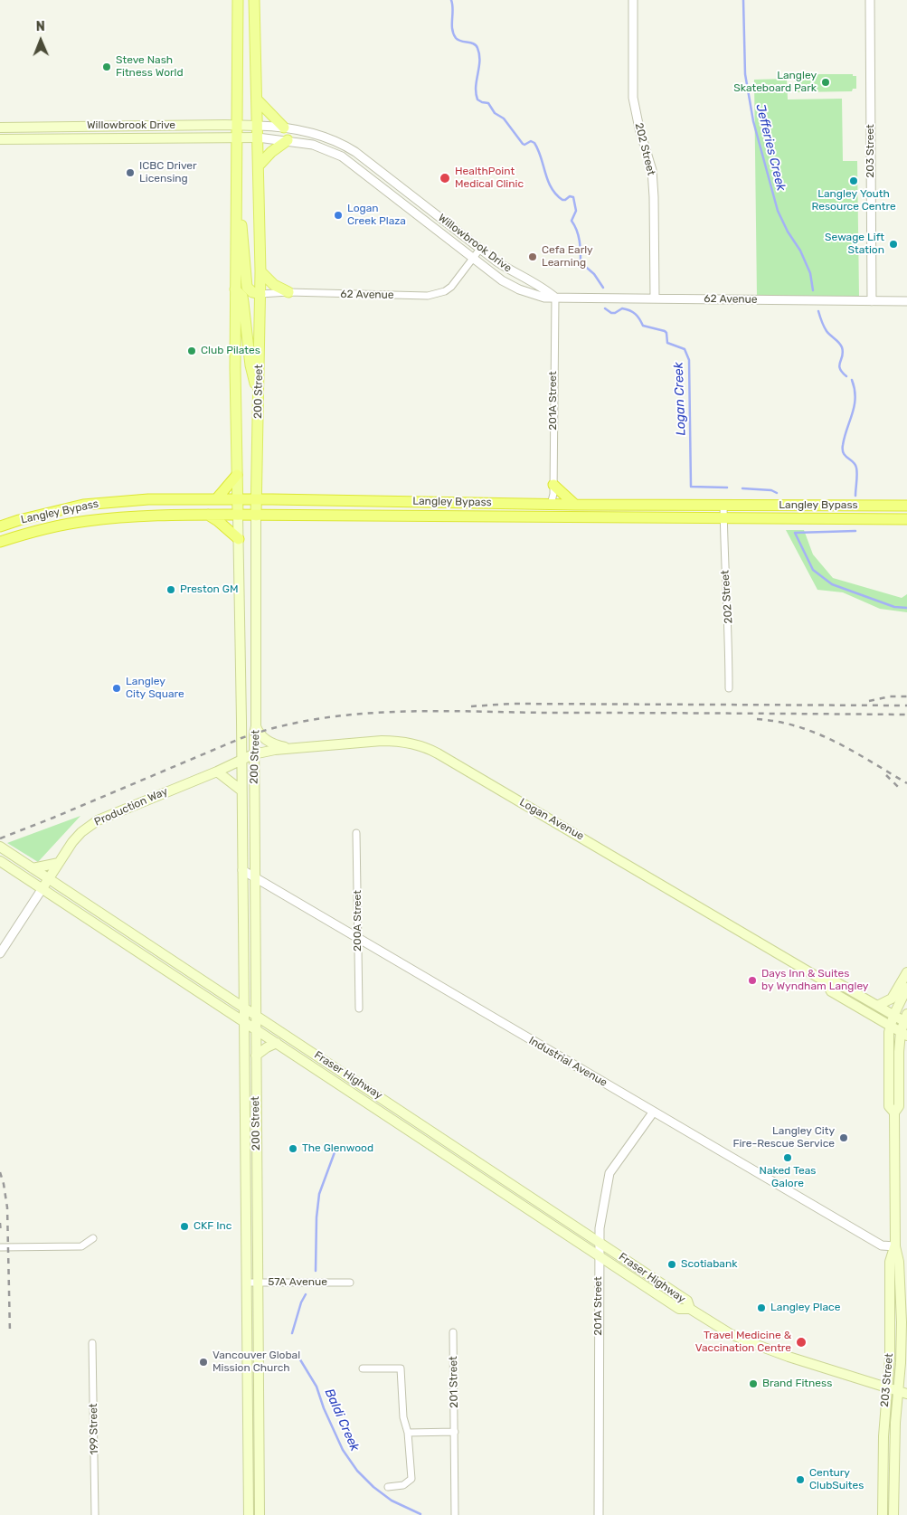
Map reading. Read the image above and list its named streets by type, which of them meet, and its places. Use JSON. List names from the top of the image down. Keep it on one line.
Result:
{"streets":{"highway":["Langley Bypass"],"main road":["Willowbrook Drive","203 Street","200 Street","Production Way","Logan Avenue","Fraser Highway"],"street":["202 Street","62 Avenue","201A Street","200A Street","Industrial Avenue","57A Avenue","201 Street","199 Street"]},"crossings":[["Willowbrook Drive","62 Avenue"],["Willowbrook Drive","200 Street"],["Willowbrook Drive","201A Street"],["202 Street","62 Avenue"],["202 Street","Langley Bypass"],["203 Street","62 Avenue"],["203 Street","Logan Avenue"],["203 Street","Industrial Avenue"],["203 Street","Fraser Highway"],["62 Avenue","200 Street"],["62 Avenue","201A Street"],["200 Street","Langley Bypass"],["200 Street","Production Way"],["200 Street","Logan Avenue"],["200 Street","Industrial Avenue"],["200 Street","Fraser Highway"],["200 Street","57A Avenue"],["201A Street","Langley Bypass"],["201A Street","Industrial Avenue"],["201A Street","Fraser Highway"],["Production Way","Logan Avenue"],["Production Way","Fraser Highway"],["200A Street","Industrial Avenue"]],"water":["Jefferies Creek","Logan Creek","Baldi Creek"],"places":["Steve Nash Fitness World","Langley Skateboard Park","ICBC Driver Licensing","HealthPoint Medical Clinic","Langley Youth Resource Centre","Logan Creek Plaza","Sewage Lift Station","Cefa Early Learning","Club Pilates","Preston GM","Langley City Square","Days Inn & Suites by Wyndham Langley","Langley City Fire-Rescue Service","The Glenwood","Naked Teas Galore","CKF Inc","Scotiabank","Langley Place","Travel Medicine & Vaccination Centre","Vancouver Global Mission Church","Brand Fitness","Century ClubSuites"],"north":"top"}
